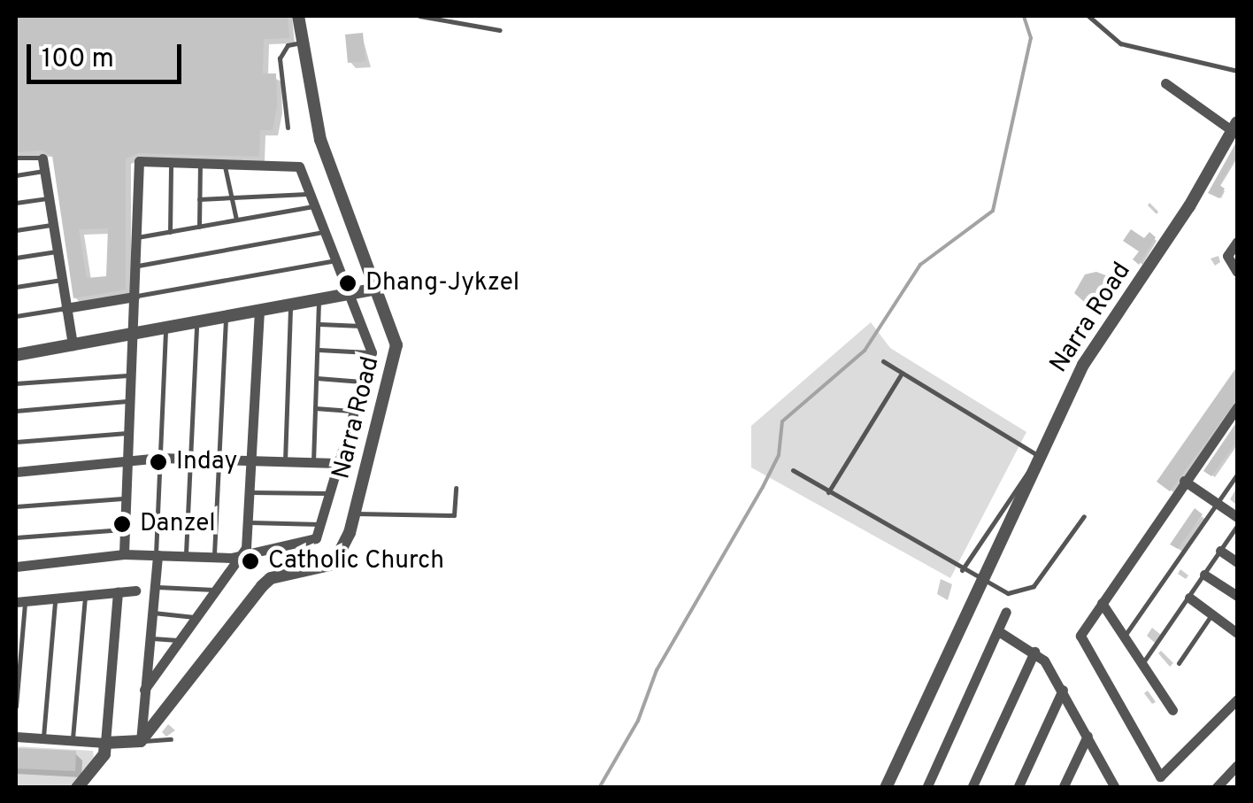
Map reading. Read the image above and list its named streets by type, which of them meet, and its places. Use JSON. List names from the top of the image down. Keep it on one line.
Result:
{"streets":{"street":["Narra Road"]},"places":["Dhang-Jykzel","Inday","Danzel","Catholic Church"],"scale_bar":"100 m"}
